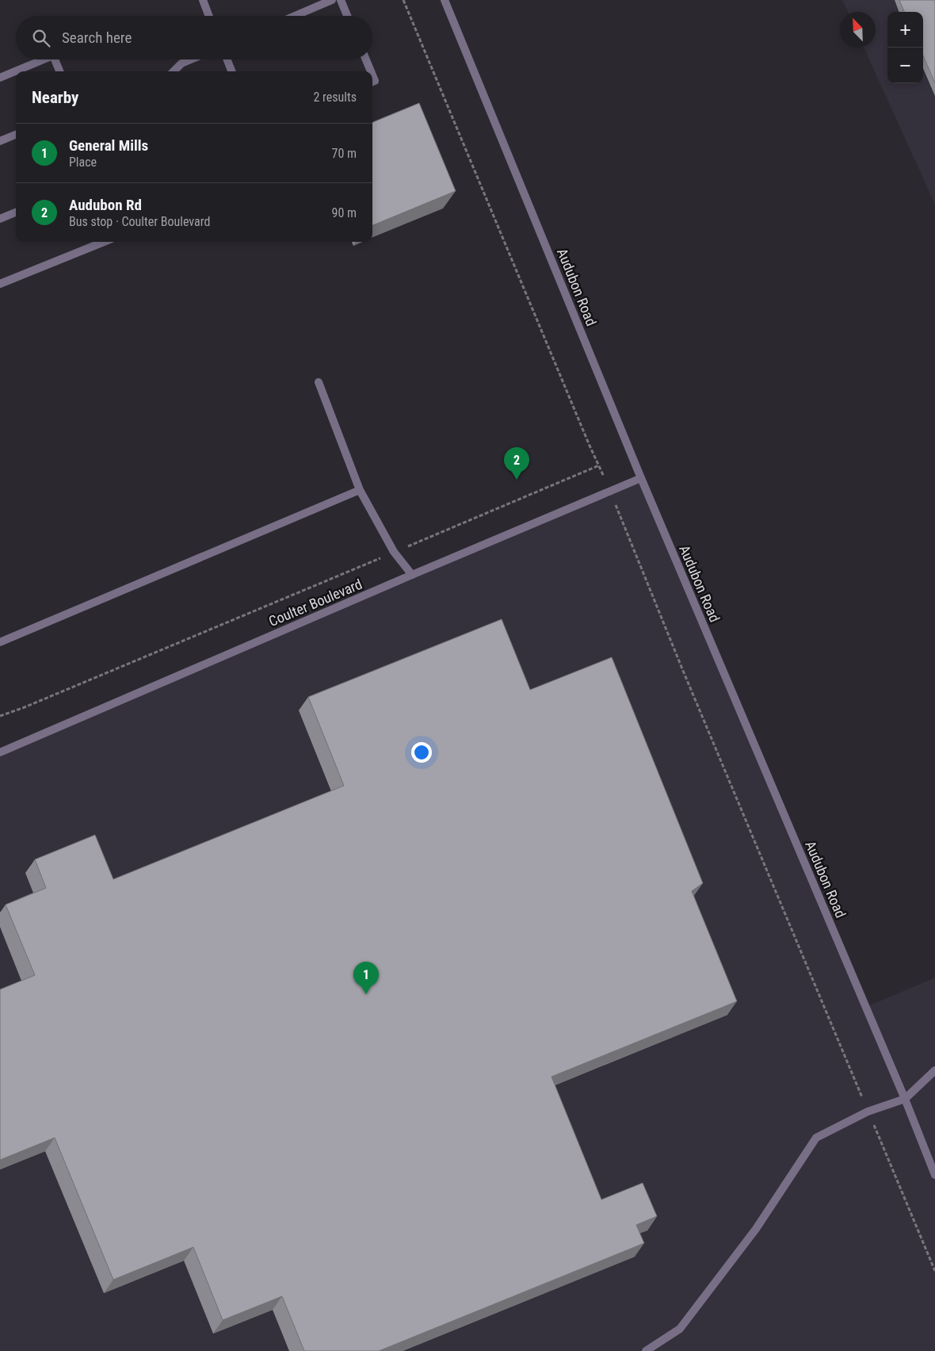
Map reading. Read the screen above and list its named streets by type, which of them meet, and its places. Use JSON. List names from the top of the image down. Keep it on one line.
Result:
{"streets":{"street":["Audubon Road","Coulter Boulevard"]},"crossings":[["Audubon Road","Coulter Boulevard"]],"north":"top left","page":{"map_buttons":["+","−"],"search":"Search here","heading":["Nearby","2 results"],"list":[{"mark":"1","name":"General Mills","note":"Place","value":"70 m"},{"mark":"2","name":"Audubon Rd","note":"Bus stop · Coulter Boulevard","value":"90 m"}],"pins":["2","1"]}}
